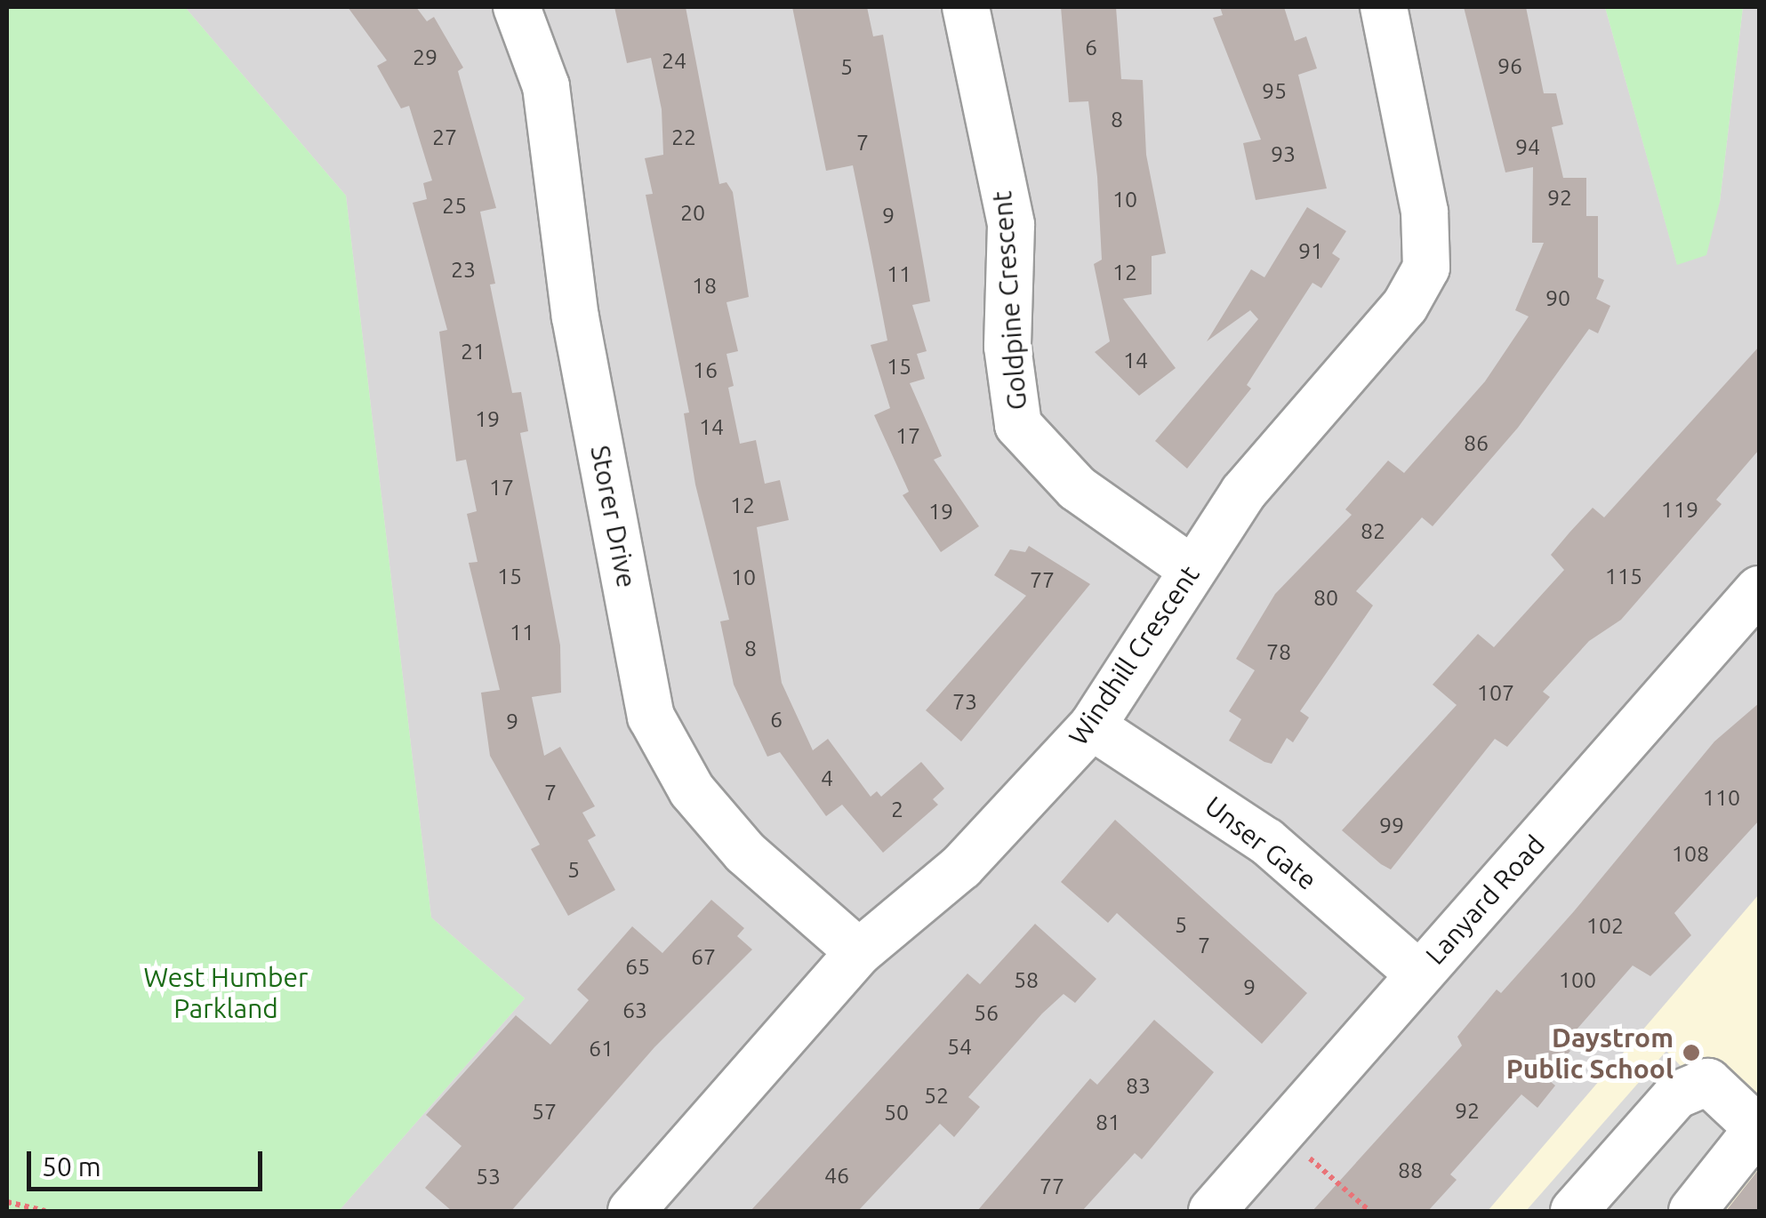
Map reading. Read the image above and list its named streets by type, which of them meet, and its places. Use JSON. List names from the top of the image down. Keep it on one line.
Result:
{"streets":{"street":["Goldpine Crescent","Storer Drive","Windhill Crescent","Unser Gate","Lanyard Road"]},"crossings":[["Goldpine Crescent","Windhill Crescent"],["Storer Drive","Windhill Crescent"],["Windhill Crescent","Unser Gate"],["Unser Gate","Lanyard Road"]],"parks":["West Humber Parkland"],"places":["Daystrom Public School"],"house_numbers":["6","29","24","96","5","95","8","27","22","7","94","93","92","10","25","20","9","91","23","12","11","18","90","21","14","15","16","19","14","17","86","17","12","119","19","82","15","115","10","77","80","11","8","78","107","73","6","9","4","7","110","2","99","108","5","5","102","7","67","65","58","100","9","63","56","54","61","83","52","92","57","50","81","88","46","53","77"],"scale_bar":"50 m"}
